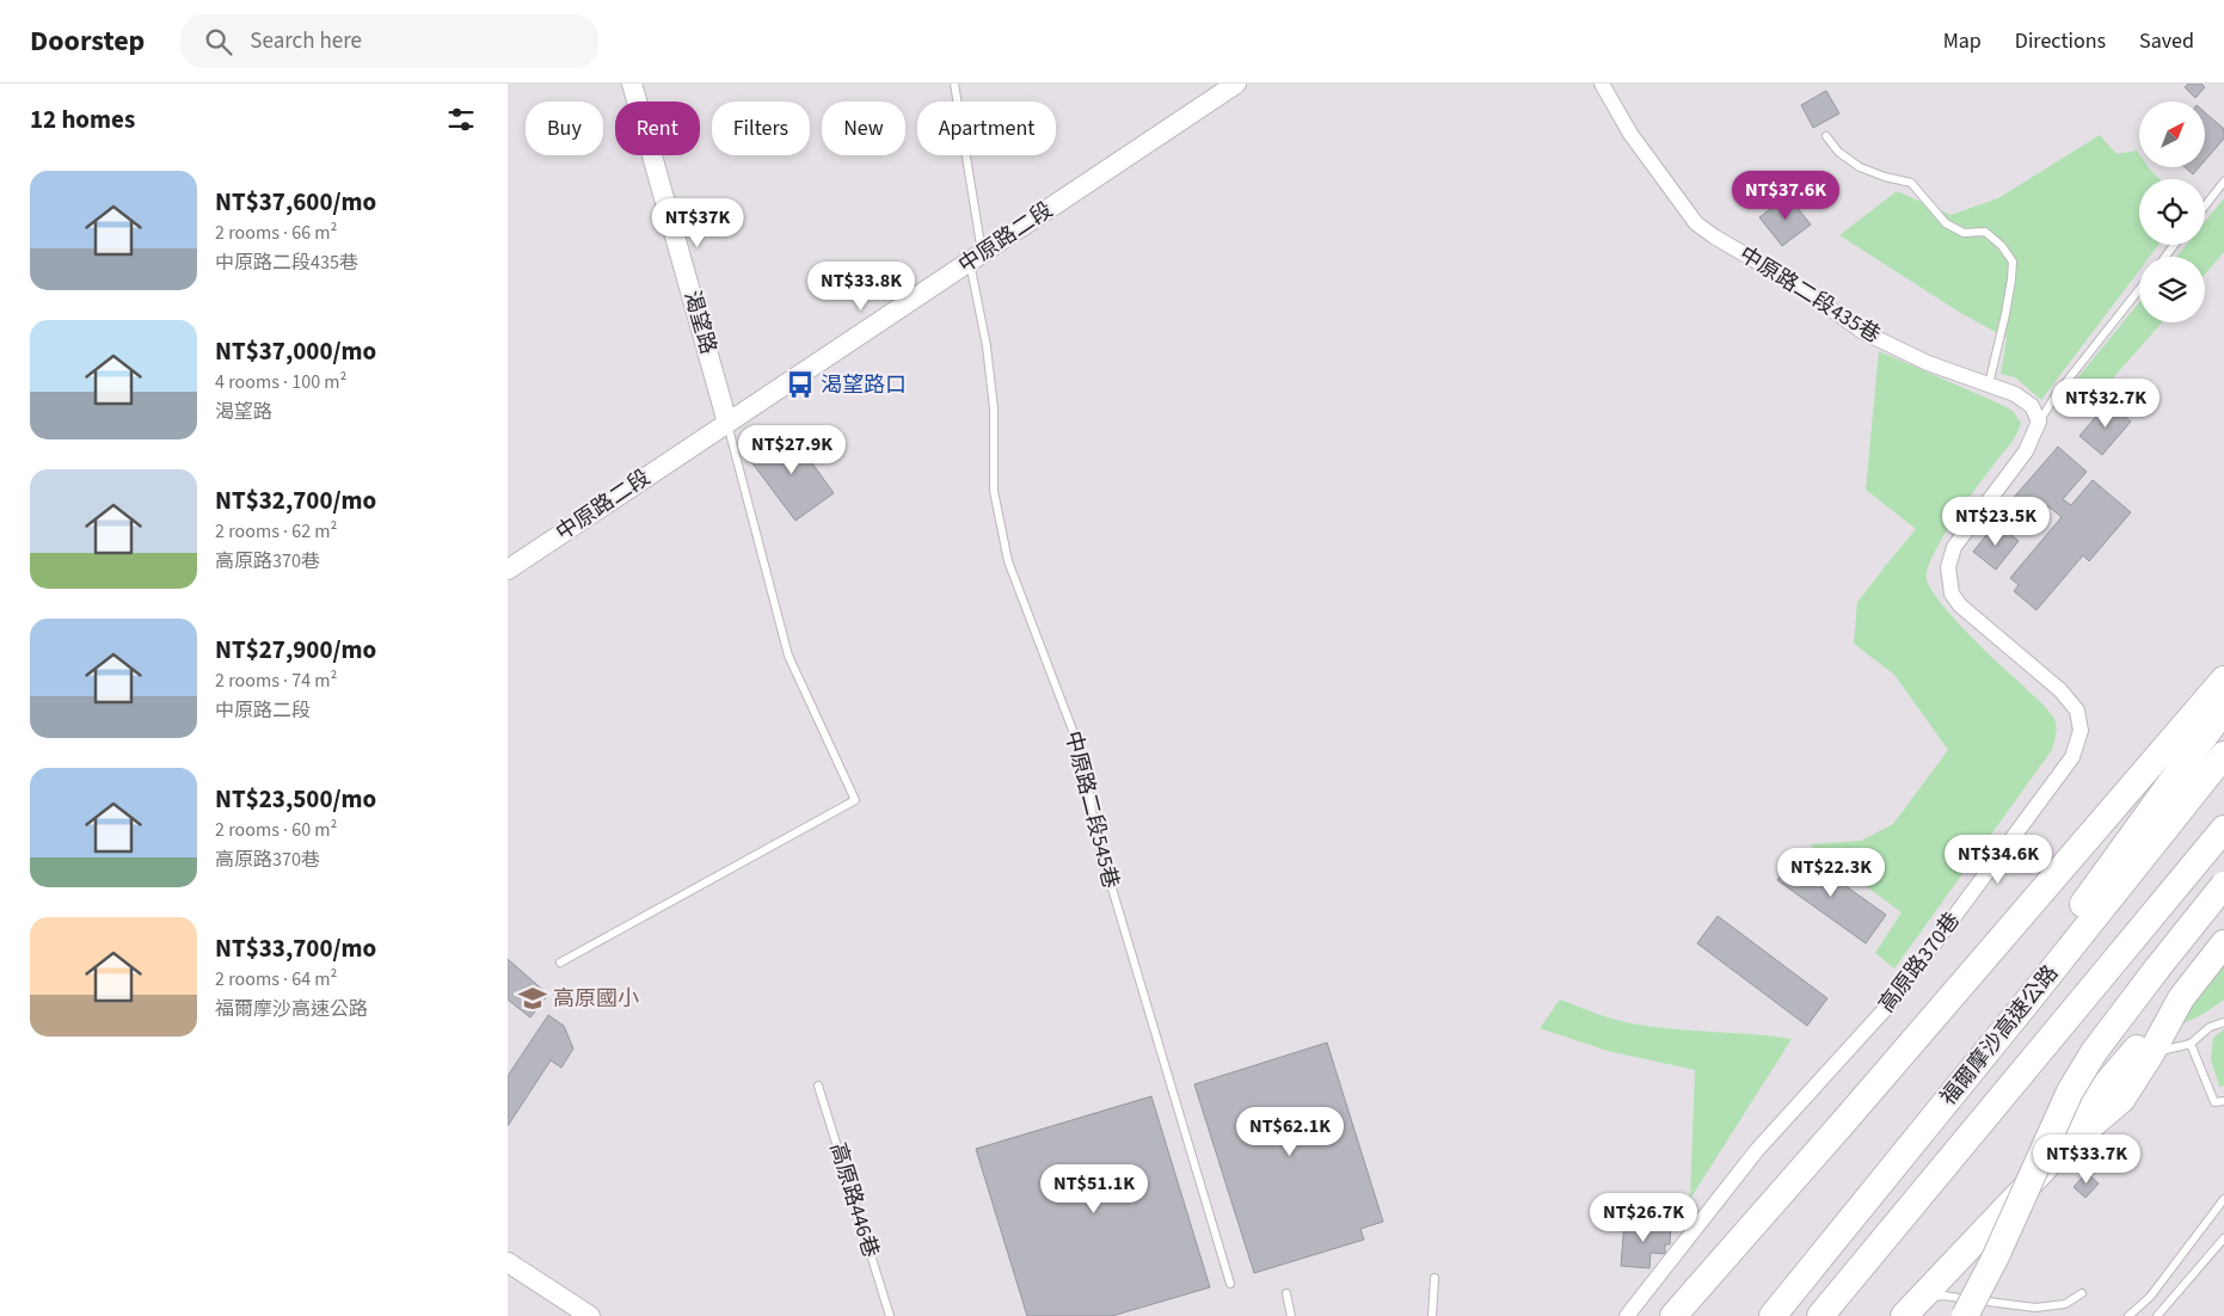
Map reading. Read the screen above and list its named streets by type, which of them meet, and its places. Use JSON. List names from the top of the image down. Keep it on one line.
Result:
{"streets":{"highway":["福爾摩沙高速公路"],"street":["中原路二段","中原路二段435巷","渴望路","高原路370巷"],"lane":["中原路二段545巷","高原路446巷"]},"crossings":[["中原路二段","渴望路"],["中原路二段","中原路二段545巷"],["中原路二段435巷","高原路370巷"]],"places":{"bus stop":["渴望路口"],"school or university":["高原國小"]},"north":"top right","page":{"header":"Doorstep","search":"Search here","nav":["Map","Directions","Saved"],"heading":"12 homes","chip":["Buy","Rent","Filters","New","Apartment"],"list":[{"name":"NT$37,600/mo","note":"2 rooms · 66 m² · 中原路二段435巷"},{"name":"NT$37,000/mo","note":"4 rooms · 100 m² · 渴望路"},{"name":"NT$32,700/mo","note":"2 rooms · 62 m² · 高原路370巷"},{"name":"NT$27,900/mo","note":"2 rooms · 74 m² · 中原路二段"},{"name":"NT$23,500/mo","note":"2 rooms · 60 m² · 高原路370巷"},{"name":"NT$33,700/mo","note":"2 rooms · 64 m² · 福爾摩沙高速公路"}],"price":["NT$37.6K","NT$37K","NT$33.8K","NT$32.7K","NT$27.9K","NT$23.5K","NT$34.6K","NT$22.3K","NT$62.1K","NT$33.7K","NT$51.1K","NT$26.7K"]}}
